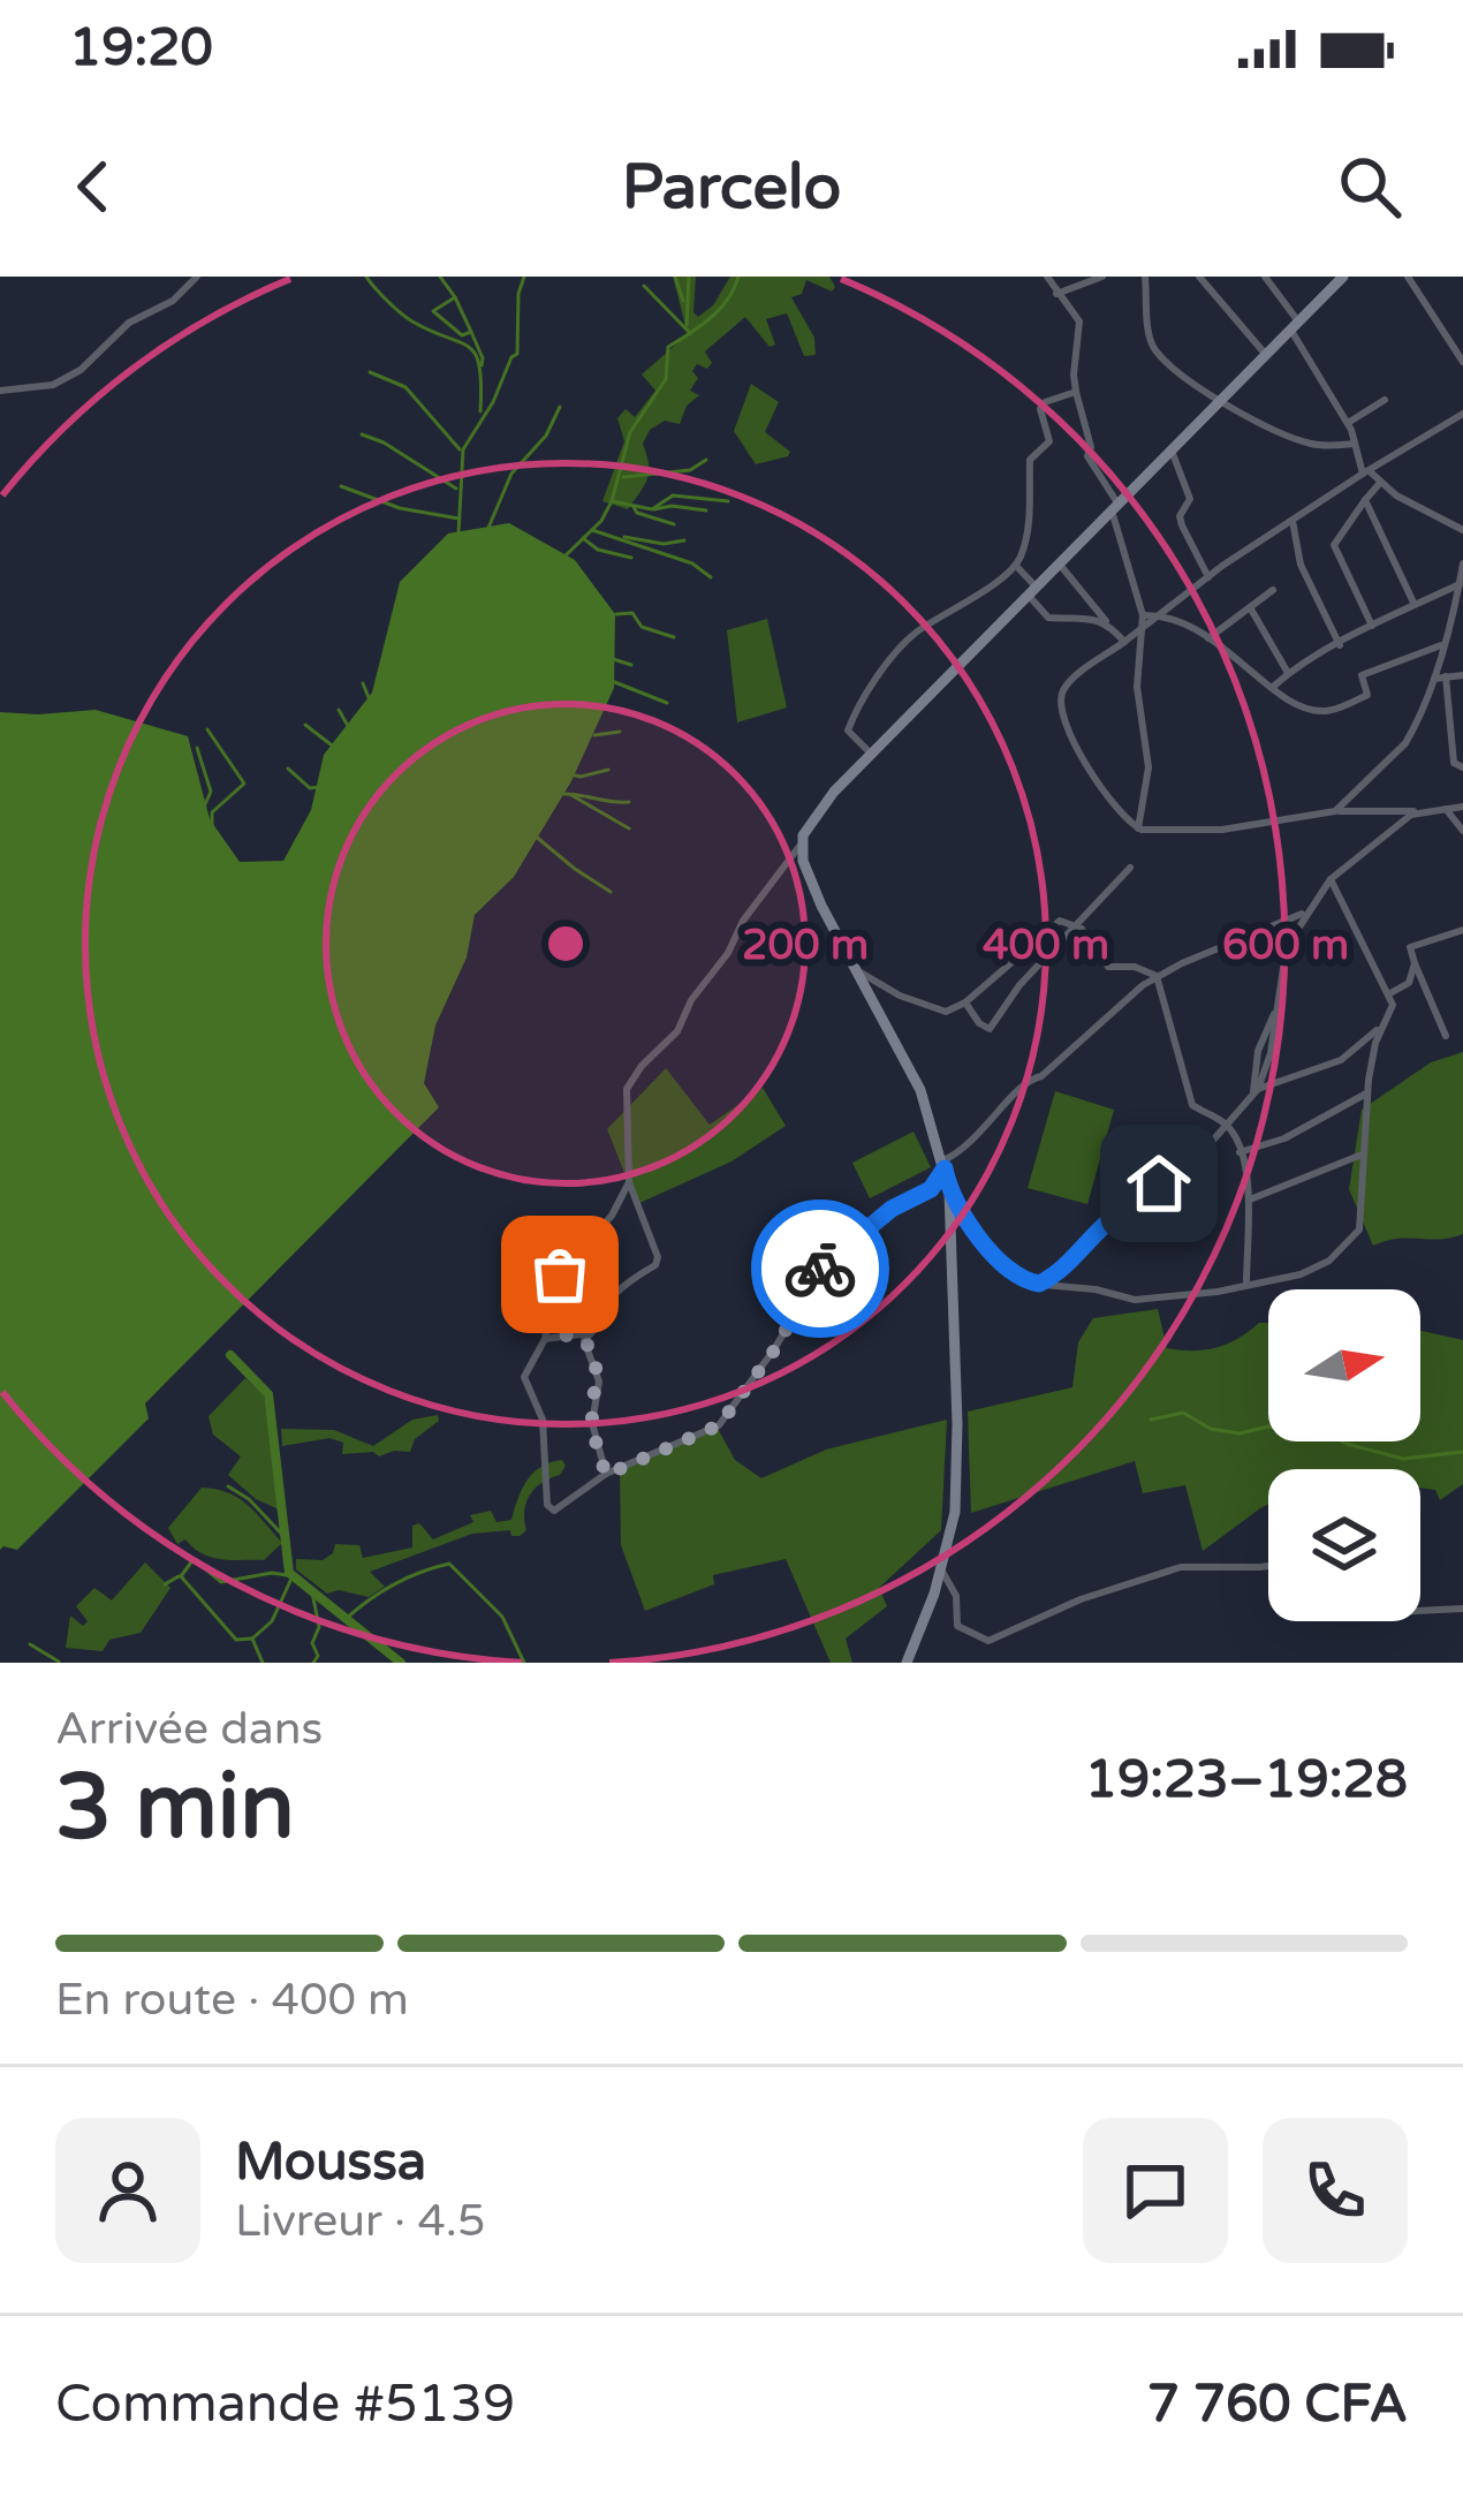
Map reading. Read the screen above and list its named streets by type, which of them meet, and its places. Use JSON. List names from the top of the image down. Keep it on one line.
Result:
{"north":"right","page":{"status":"19:20","header":"Parcelo","heading":["3 min","Arrivée dans","19:23–19:28"],"panel":["Moussa","Livreur · 4.5","Commande #5139","7 760 CFA"],"bar":"En route · 400 m"},"rings":["200 m","400 m","600 m"]}
